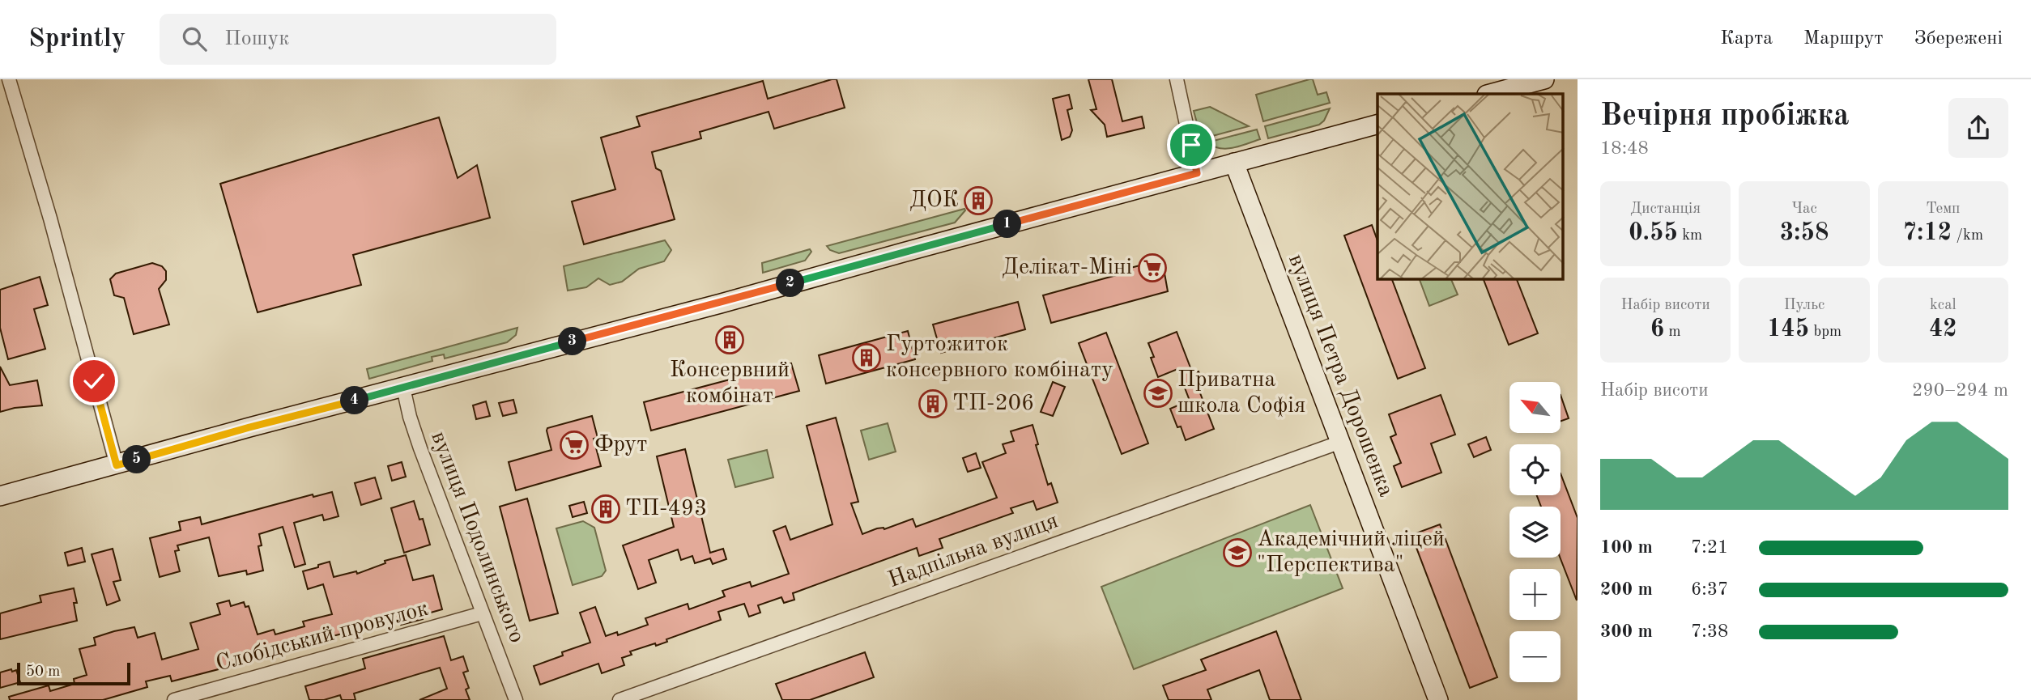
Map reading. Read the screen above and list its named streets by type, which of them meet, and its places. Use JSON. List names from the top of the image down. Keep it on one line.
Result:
{"streets":{"main road":["вулиця Петра Дорошенка"],"street":["вулиця Подолинського","Надпільна вулиця","Слобідський провулок"]},"crossings":[["вулиця Петра Дорошенка","Надпільна вулиця"],["вулиця Подолинського","Слобідський провулок"]],"places":{"building":["ДОК","Консервний комбінат","Гуртожиток консервного комбінату","ТП-206","ТП-493"],"supermarket":["Делікат-Міні","Фрут"],"school or university":["Приватна школа Софія","Академічний ліцей \"Перспектива\""]},"scale_bar":"50 m","north":"top left","page":{"header":"Sprintly","search":"Пошук","nav":["Карта","Маршрут","Збережені"],"heading":["Вечірня пробіжка","18:48"],"stats":[["Дистанція","0.55 km"],["Час","3:58"],["Темп","7:12 /km"],["Набір висоти","6 m"],["Пульс","145 bpm"],["kcal","42"]],"pins":["1","2","3","4","5"],"chart":["Набір висоти","290–294 m"],"map_buttons":["+","−"],"list":[{"name":"100 m","note":"7:21"},{"name":"200 m","note":"6:37"},{"name":"300 m","note":"7:38"}],"scale":"50 m"}}
